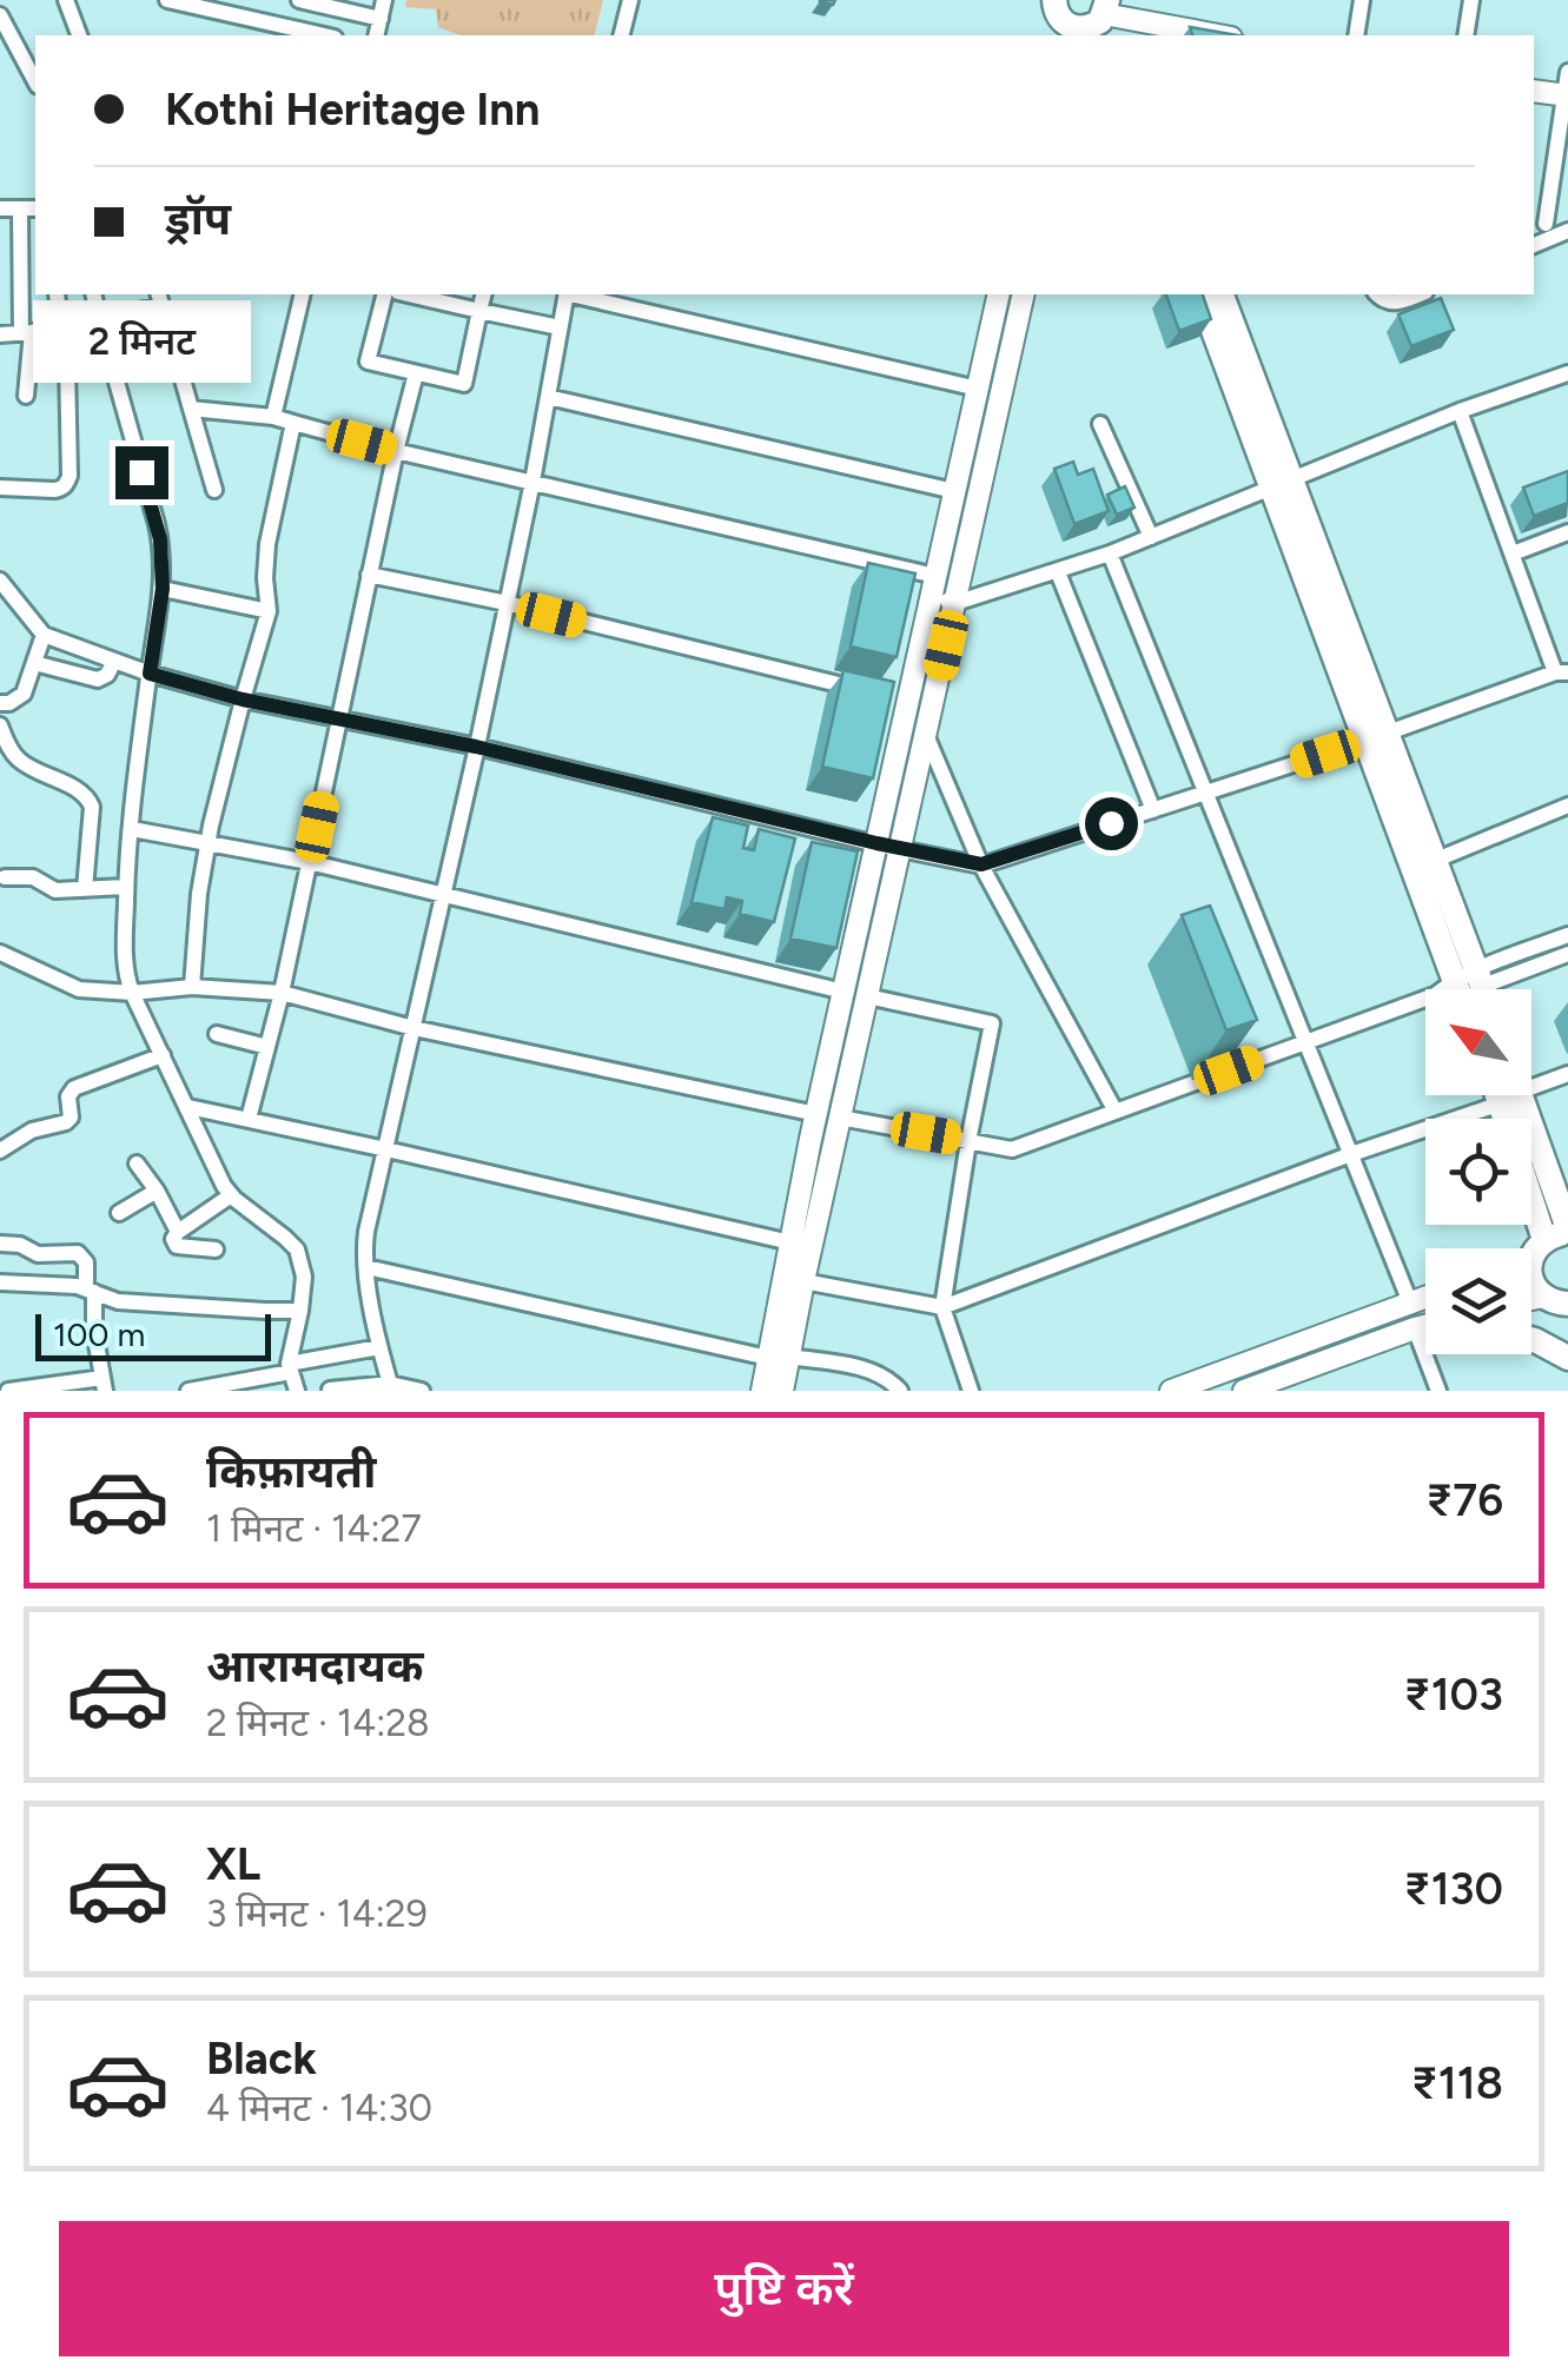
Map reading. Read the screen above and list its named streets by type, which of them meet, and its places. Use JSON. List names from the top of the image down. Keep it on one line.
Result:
{"scale_bar":"100 m","north":"top left","page":{"banner":["Kothi Heritage Inn","ड्रॉप"],"bubble":"2 मिनट","scale":"100 m","list":[{"name":"किफ़ायती","note":"1 मिनट · 14:27","value":"₹76"},{"name":"आरामदायक","note":"2 मिनट · 14:28","value":"₹103"},{"name":"XL","note":"3 मिनट · 14:29","value":"₹130"},{"name":"Black","note":"4 मिनट · 14:30","value":"₹118"}],"buttons":"पुष्टि करें"}}
